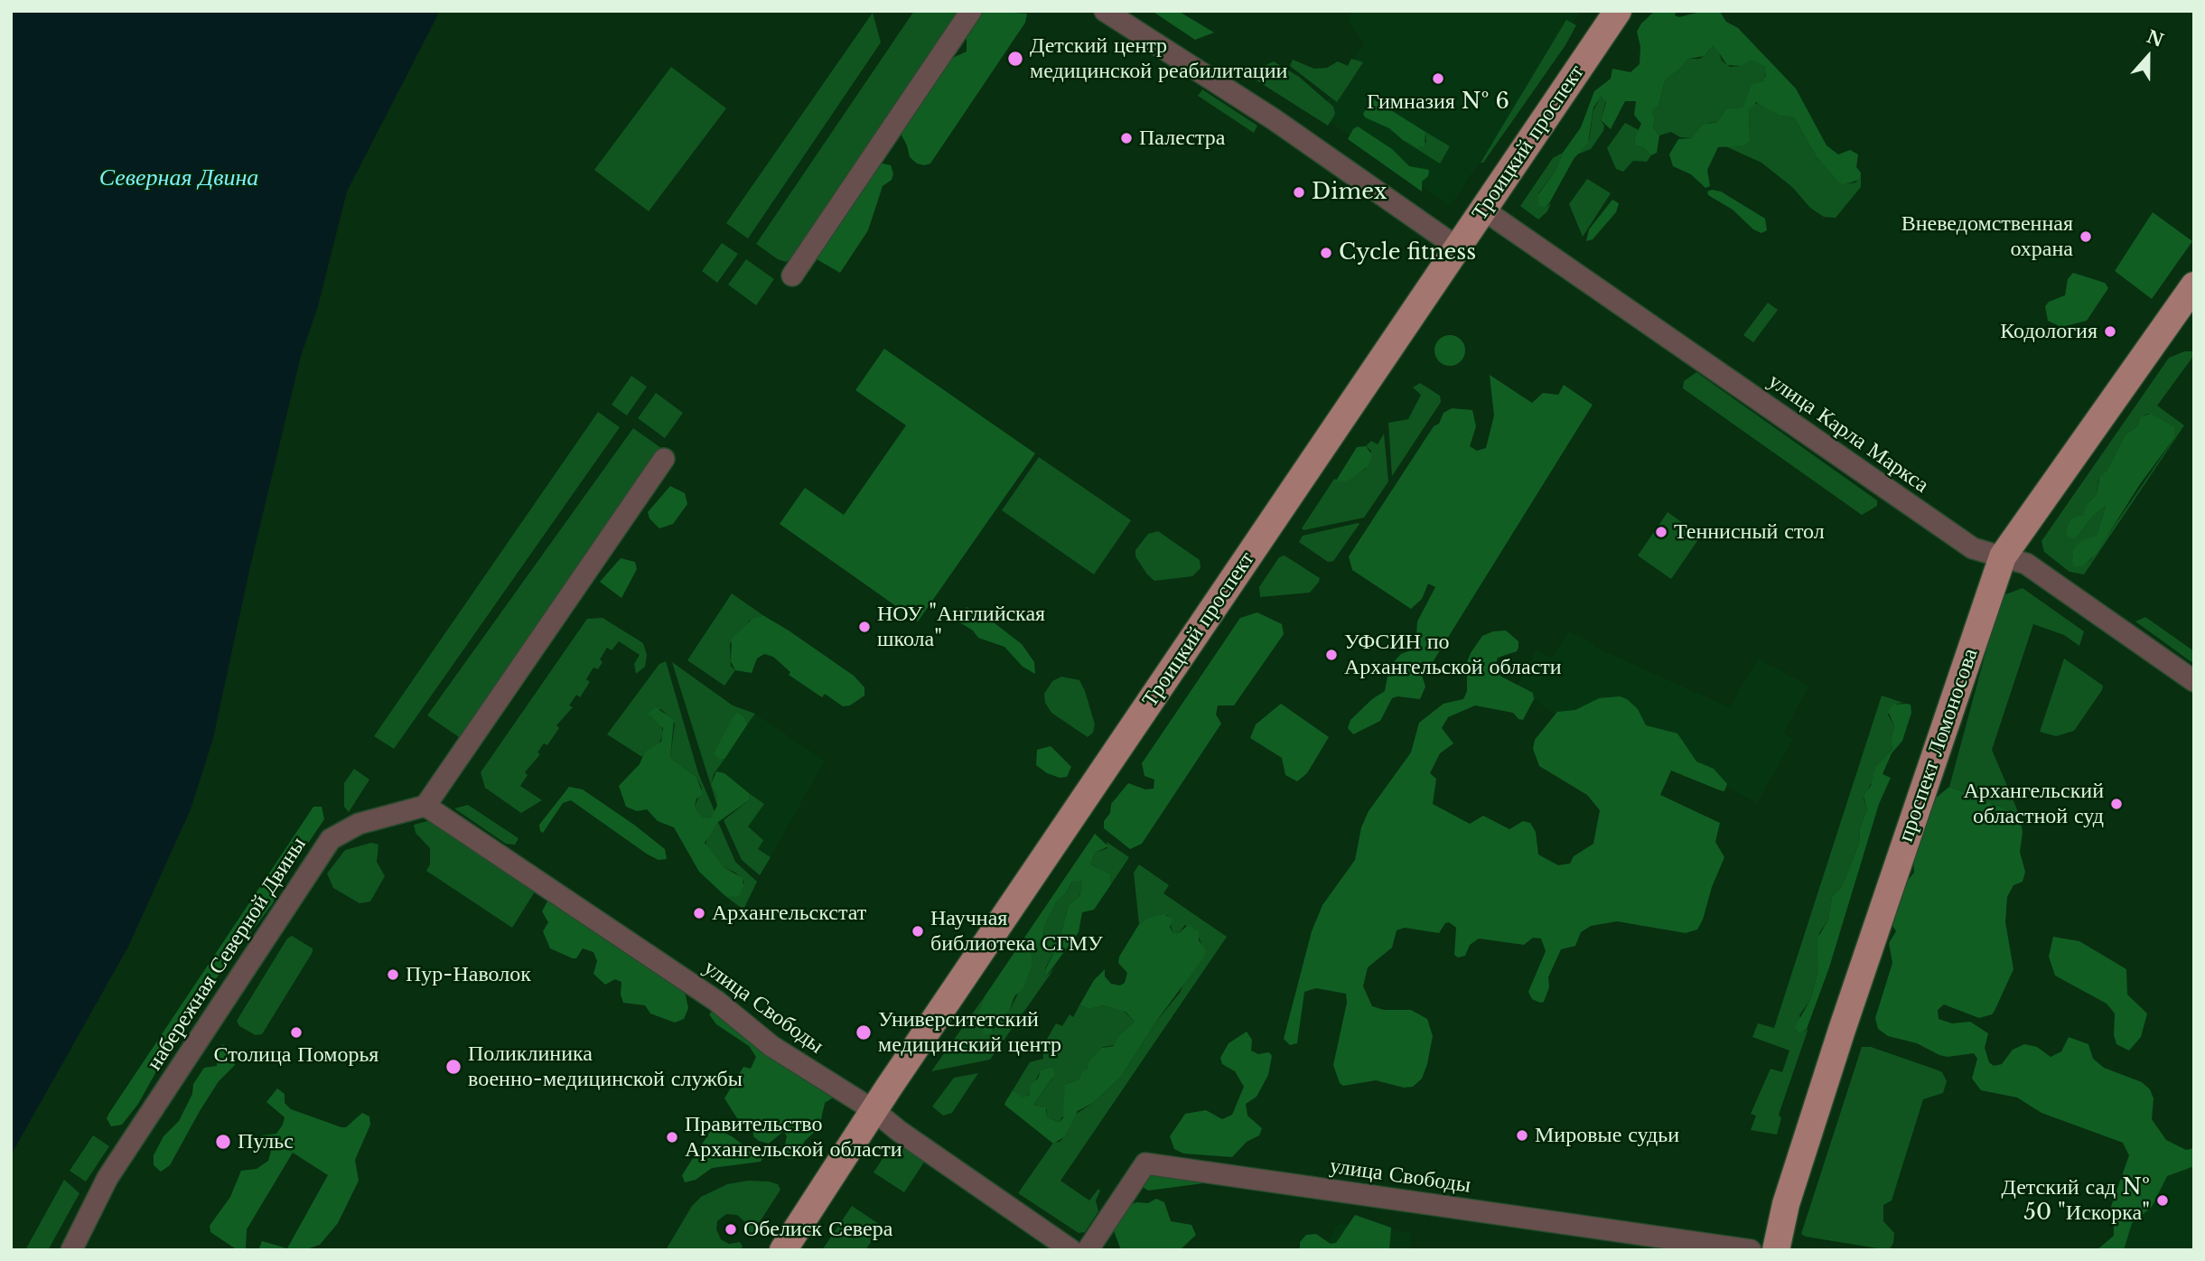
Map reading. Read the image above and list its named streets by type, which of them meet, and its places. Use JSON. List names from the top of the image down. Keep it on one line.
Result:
{"streets":{"main road":["Троицкий проспект","проспект Ломоносова"],"street":["улица Карла Маркса","набережная Северной Двины","улица Свободы"]},"crossings":[["Троицкий проспект","улица Карла Маркса"],["Троицкий проспект","улица Свободы"],["улица Карла Маркса","проспект Ломоносова"],["набережная Северной Двины","улица Свободы"]],"water":["Северная Двина"],"places":["Детский центр медицинской реабилитации","Гимназия № 6","Палестра","Dimex","Вневедомственная охрана","Cycle fitness","Кодология","Теннисный стол","НОУ \"Английская школа\"","УФСИН по Архангельской области","Архангельский областной суд","Архангельскстат","Научная библиотека СГМУ","Пур-Наволок","Столица Поморья","Университетский медицинский центр","Поликлиника военно-медицинской службы","Мировые судьи","Правительство Архангельской области","Пульс","Детский сад № 50 \"Искорка\"","Обелиск Севера"],"north":"top"}
